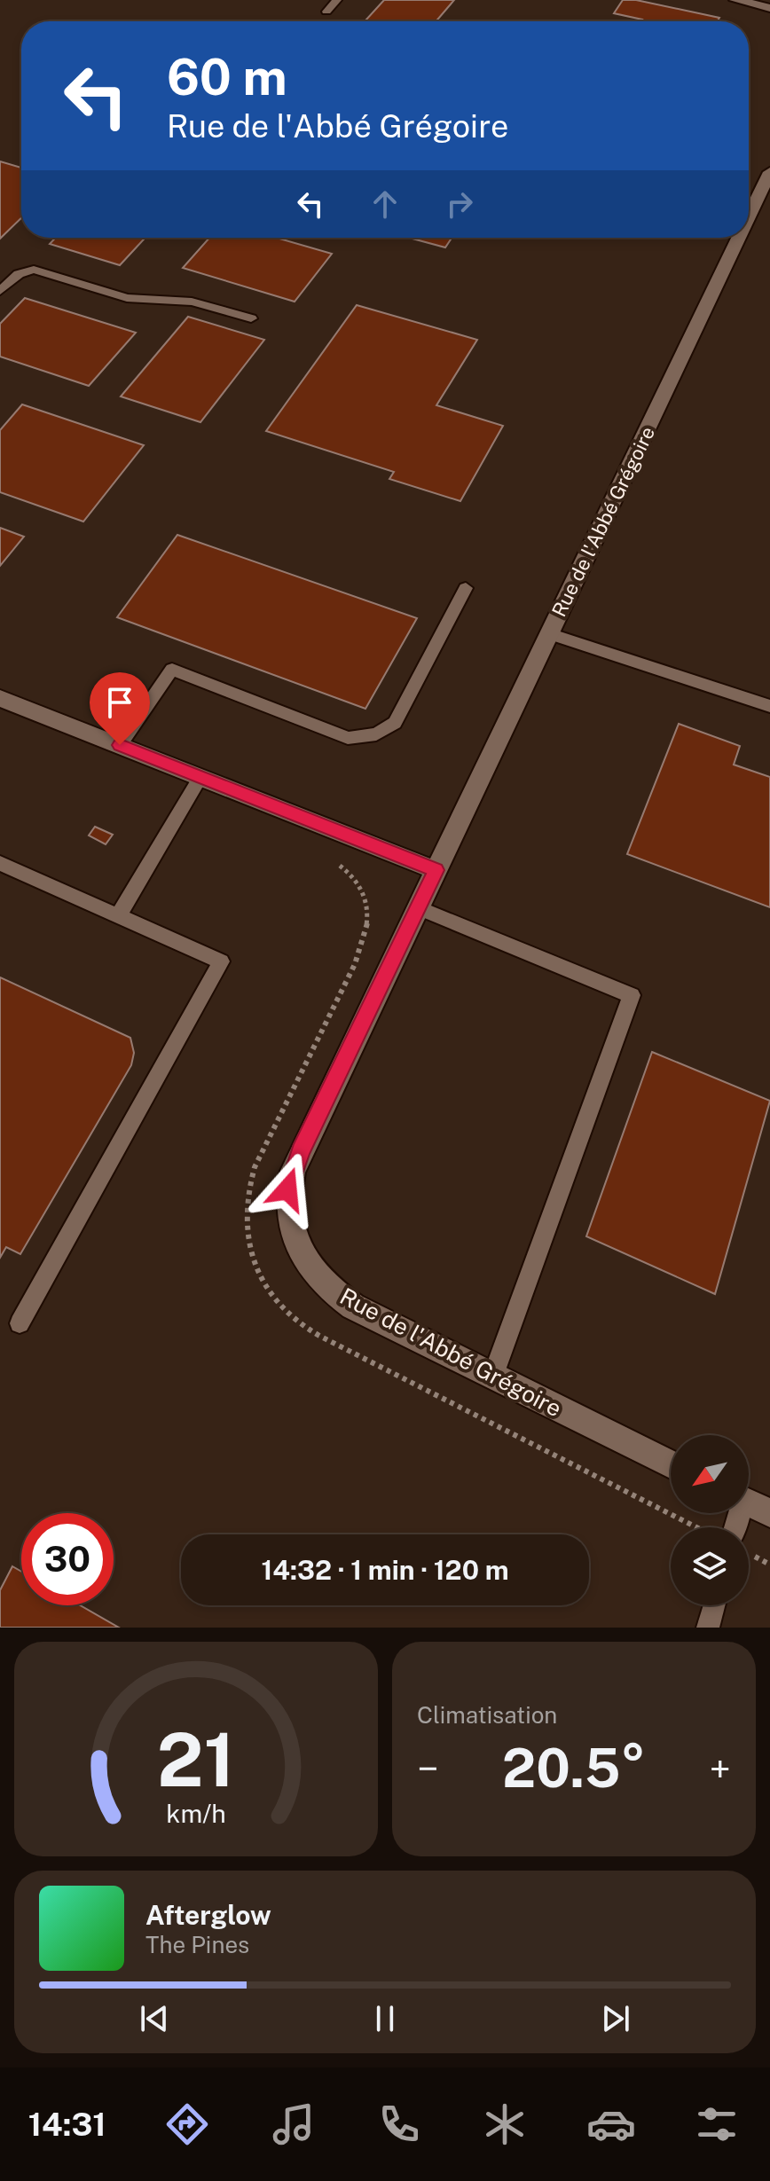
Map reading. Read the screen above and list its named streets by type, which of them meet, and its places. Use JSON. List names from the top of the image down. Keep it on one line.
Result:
{"streets":{"street":["Rue de l'Abbé Grégoire"]},"north":"bottom left","page":{"turn":["60 m","Rue de l'Abbé Grégoire"],"limit":"30","trip":"14:32 · 1 min · 120 m","tile":"Climatisation","heat":["−","20.5°","+"],"song":["Afterglow","The Pines"],"tabs":"14:31","gauge":["21","km/h"]}}
